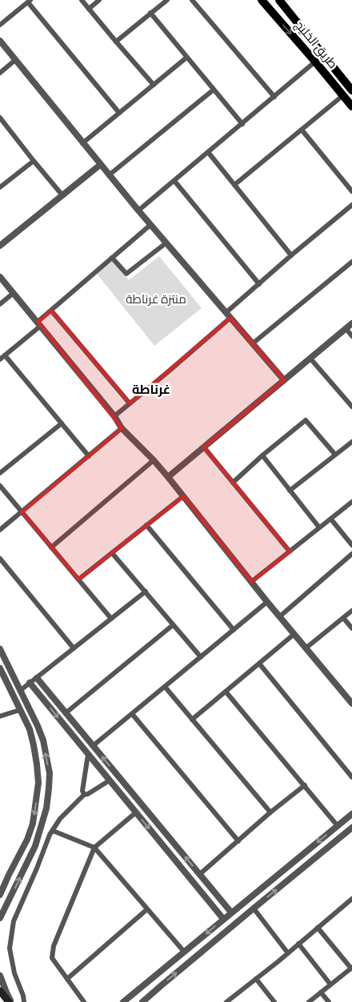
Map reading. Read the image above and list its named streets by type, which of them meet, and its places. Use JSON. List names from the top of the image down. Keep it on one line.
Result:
{"streets":{"main road":["طريق الخليج"]},"districts":["غرناطة"],"parks":["منتزة غرناطة"]}
